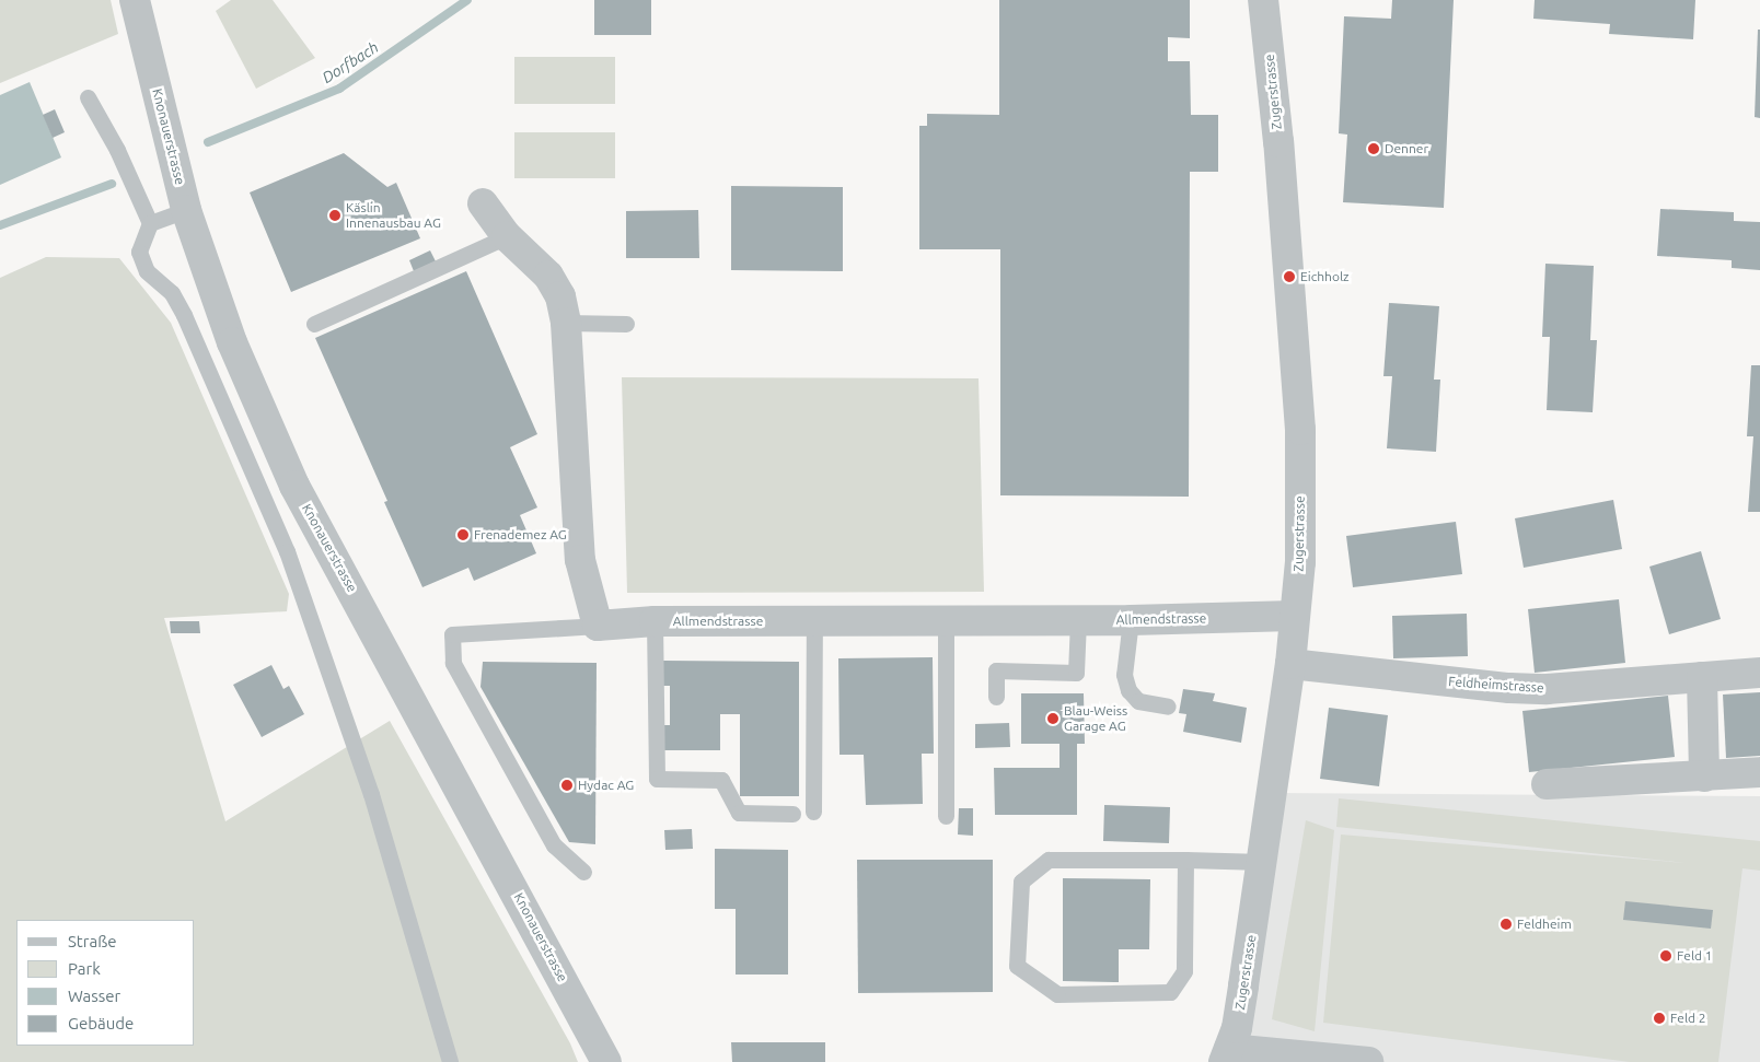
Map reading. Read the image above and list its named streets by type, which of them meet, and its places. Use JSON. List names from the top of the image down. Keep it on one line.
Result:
{"streets":{"street":["Zugerstrasse","Knonauerstrasse","Allmendstrasse","Feldheimstrasse"]},"crossings":[["Zugerstrasse","Allmendstrasse"],["Zugerstrasse","Feldheimstrasse"]],"water":["Dorfbach"],"places":["Denner","Käslin Innenausbau AG","Eichholz","Frenademez AG","Blau-Weiss Garage AG","Hydac AG","Feldheim","Feld 1","Feld 2"],"legend":["Straße","Park","Wasser","Gebäude"]}
